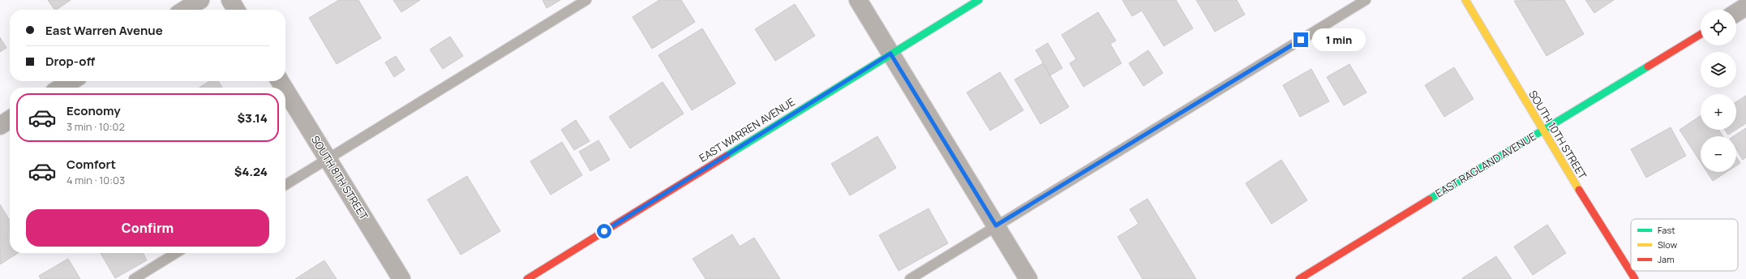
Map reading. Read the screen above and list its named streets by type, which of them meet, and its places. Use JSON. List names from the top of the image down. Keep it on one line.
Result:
{"streets":{"street":["EAST WARREN AVENUE","SOUTH 10TH STREET","EAST RAGLAND AVENUE","SOUTH 8TH STREET"]},"crossings":[["SOUTH 10TH STREET","EAST RAGLAND AVENUE"]],"legend":["Fast","Slow","Jam"],"page":{"map_buttons":["+","−"],"banner":["East Warren Avenue","Drop-off"],"bubble":"1 min","list":[{"name":"Economy","note":"3 min · 10:02","value":"$3.14"},{"name":"Comfort","note":"4 min · 10:03","value":"$4.24"}],"buttons":"Confirm"}}
